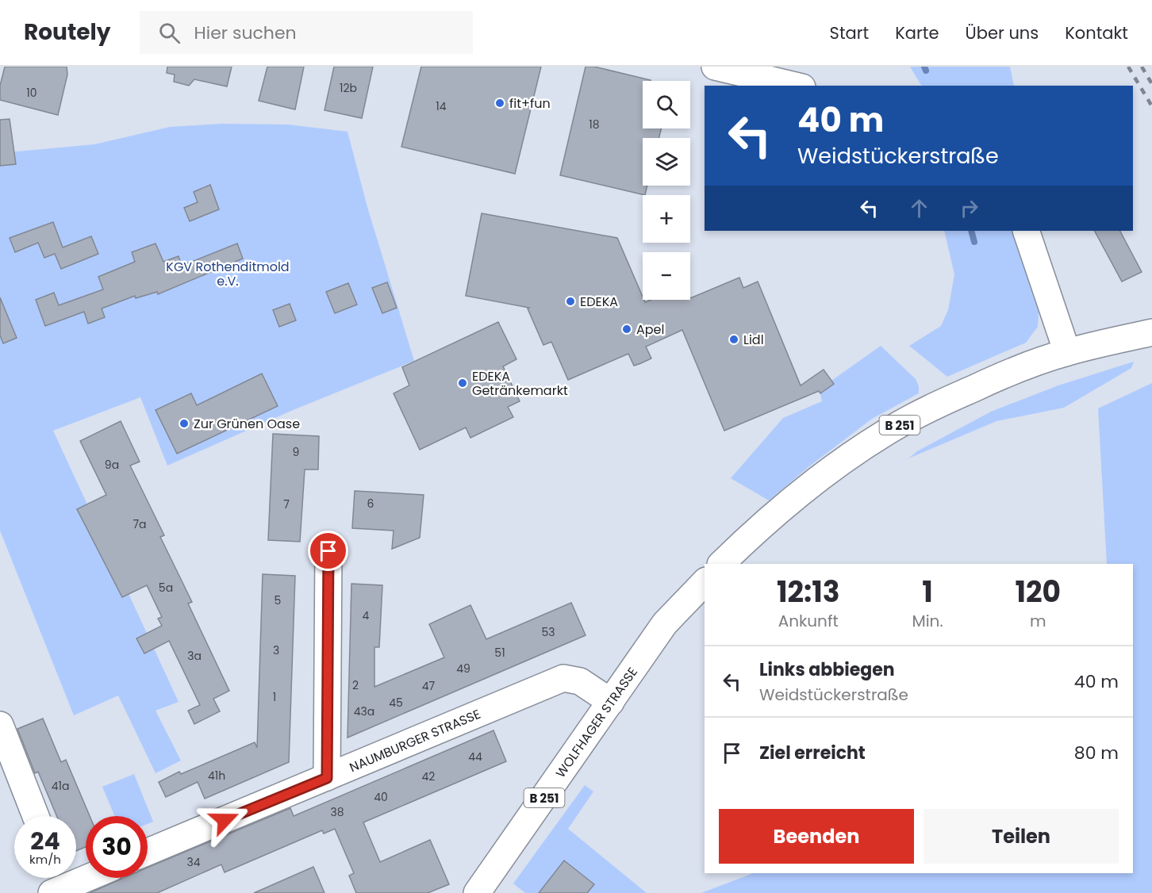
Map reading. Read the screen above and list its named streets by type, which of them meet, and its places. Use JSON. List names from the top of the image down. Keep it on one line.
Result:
{"streets":{"street":["B 251","WOLFHAGER STRASSE","NAUMBURGER STRASSE"]},"crossings":[["WOLFHAGER STRASSE","NAUMBURGER STRASSE"]],"parks":["KGV Rothenditmold e.V."],"places":["fit+fun","EDEKA","Apel","Lidl","EDEKA Getränkemarkt","Zur Grünen Oase"],"house_numbers":["12b","10","14","18","9","9a","6","7","7a","5a","5","4","53","3","51","3a","49","2","47","1","45","43a","44","41h","42","41a","40","38","34"],"page":{"header":"Routely","search":"Hier suchen","nav":["Start","Karte","Über uns","Kontakt"],"map_buttons":["+","−"],"turn":["40 m","Weidstückerstraße"],"eta":["12:13","Ankunft","1","Min.","120","m"],"list":[{"name":"Links abbiegen","note":"Weidstückerstraße","value":"40 m"},{"name":"Ziel erreicht","value":"80 m"}],"buttons":["Beenden","Teilen"],"speed":"24 km/h","limit":"30"}}
